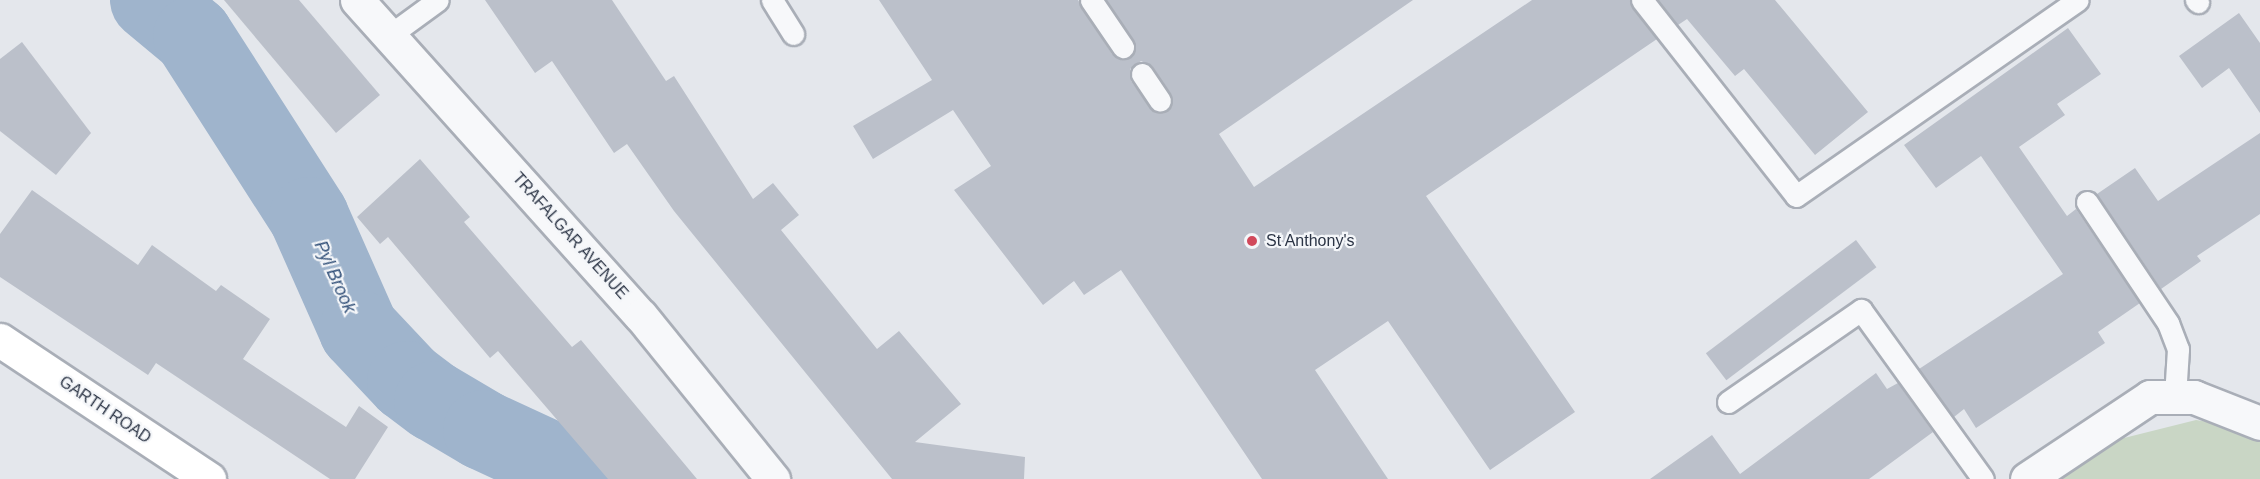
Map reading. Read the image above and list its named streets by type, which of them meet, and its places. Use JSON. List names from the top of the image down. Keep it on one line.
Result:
{"streets":{"street":["TRAFALGAR AVENUE","GARTH ROAD"]},"water":["Pyl Brook"],"places":["St Anthony's"]}
